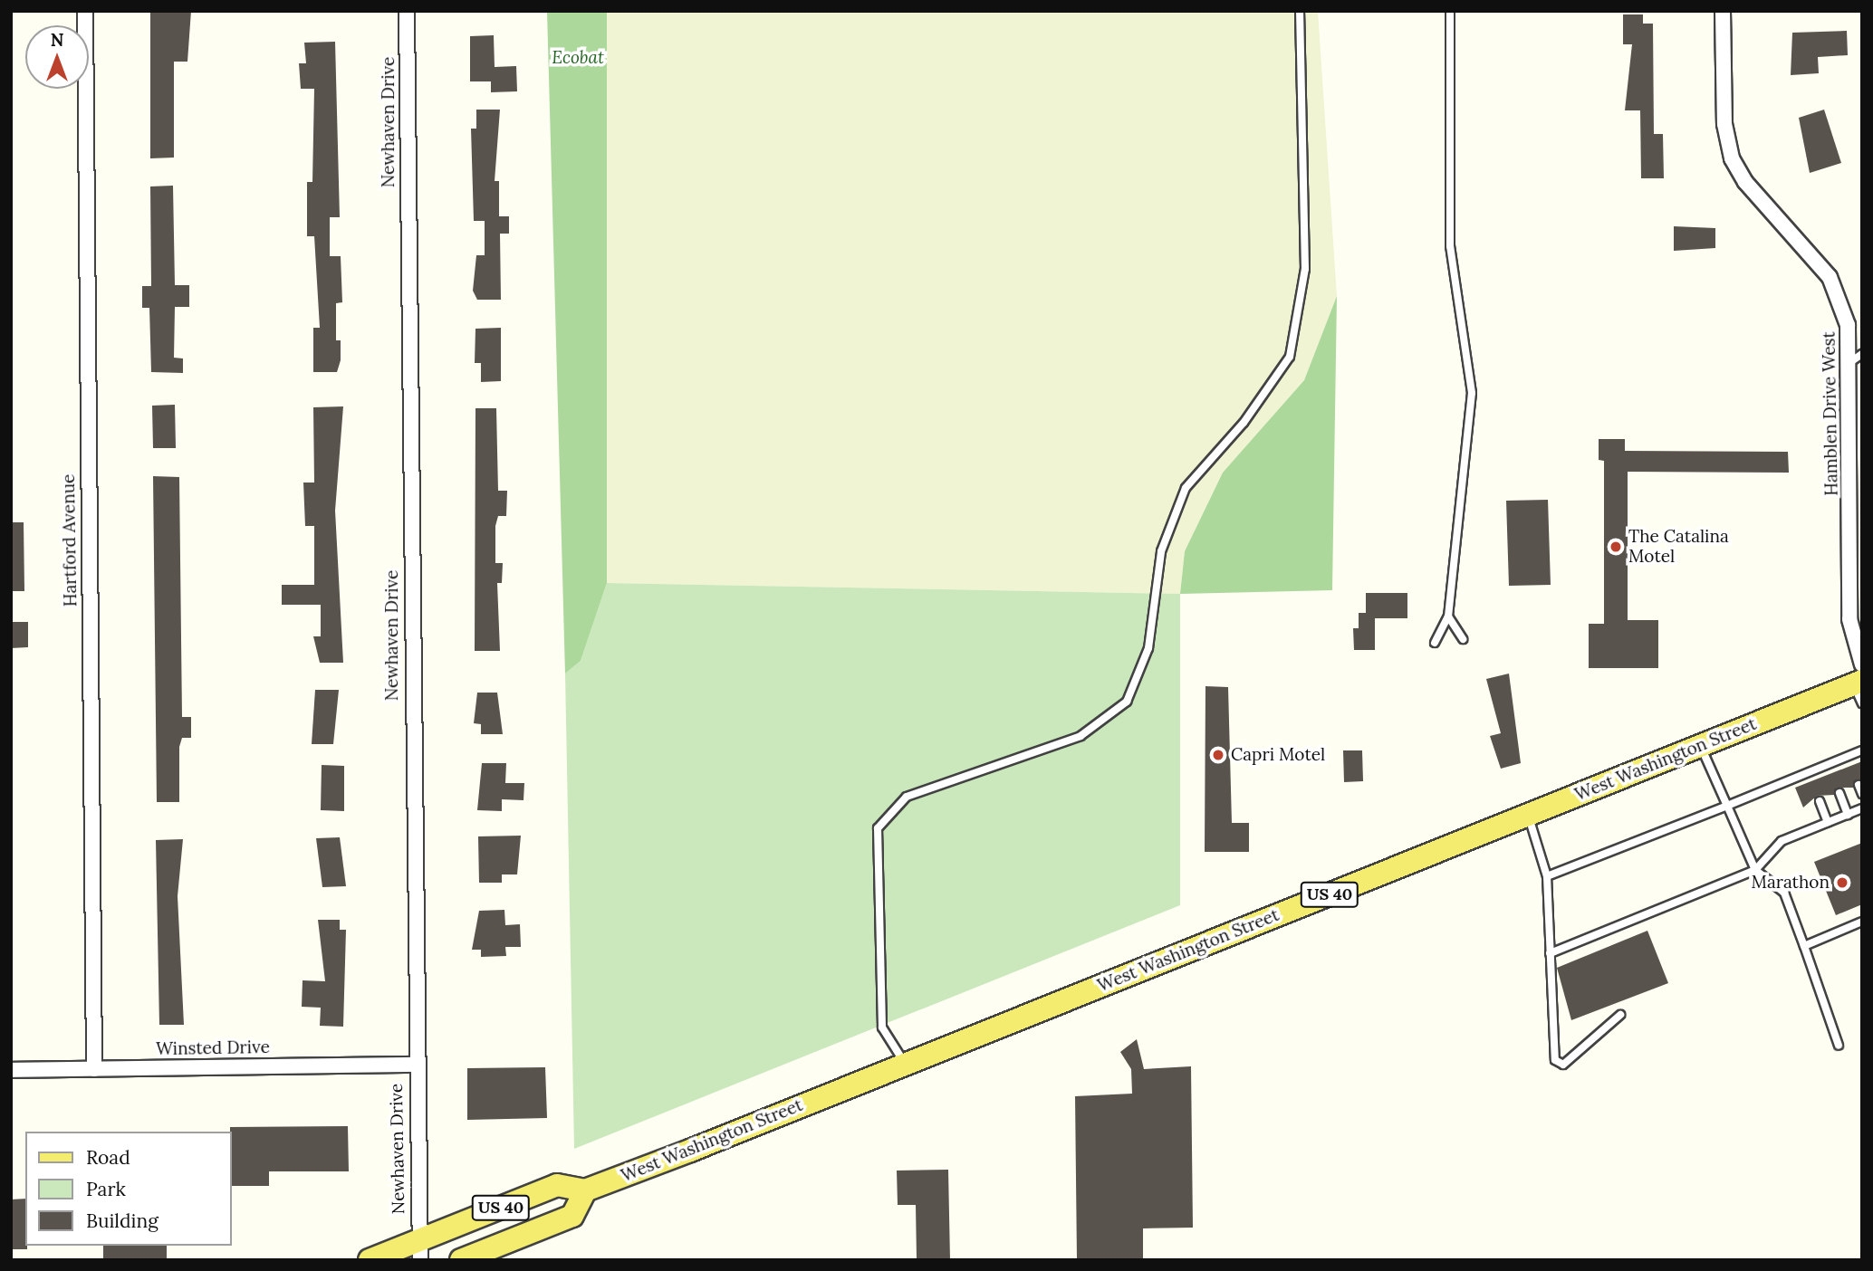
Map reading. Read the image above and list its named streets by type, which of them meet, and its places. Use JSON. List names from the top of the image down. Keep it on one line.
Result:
{"streets":{"main road":["West Washington Street","US 40"],"street":["Newhaven Drive","Hamblen Drive West","Hartford Avenue","Winsted Drive"]},"crossings":[["Newhaven Drive","West Washington Street"],["Newhaven Drive","Winsted Drive"],["Hamblen Drive West","West Washington Street"],["Hartford Avenue","Winsted Drive"],["West Washington Street","US 40"]],"parks":["Ecobat"],"places":["The Catalina Motel","Capri Motel","Marathon"],"legend":["Road","Park","Building"],"north":"top"}
